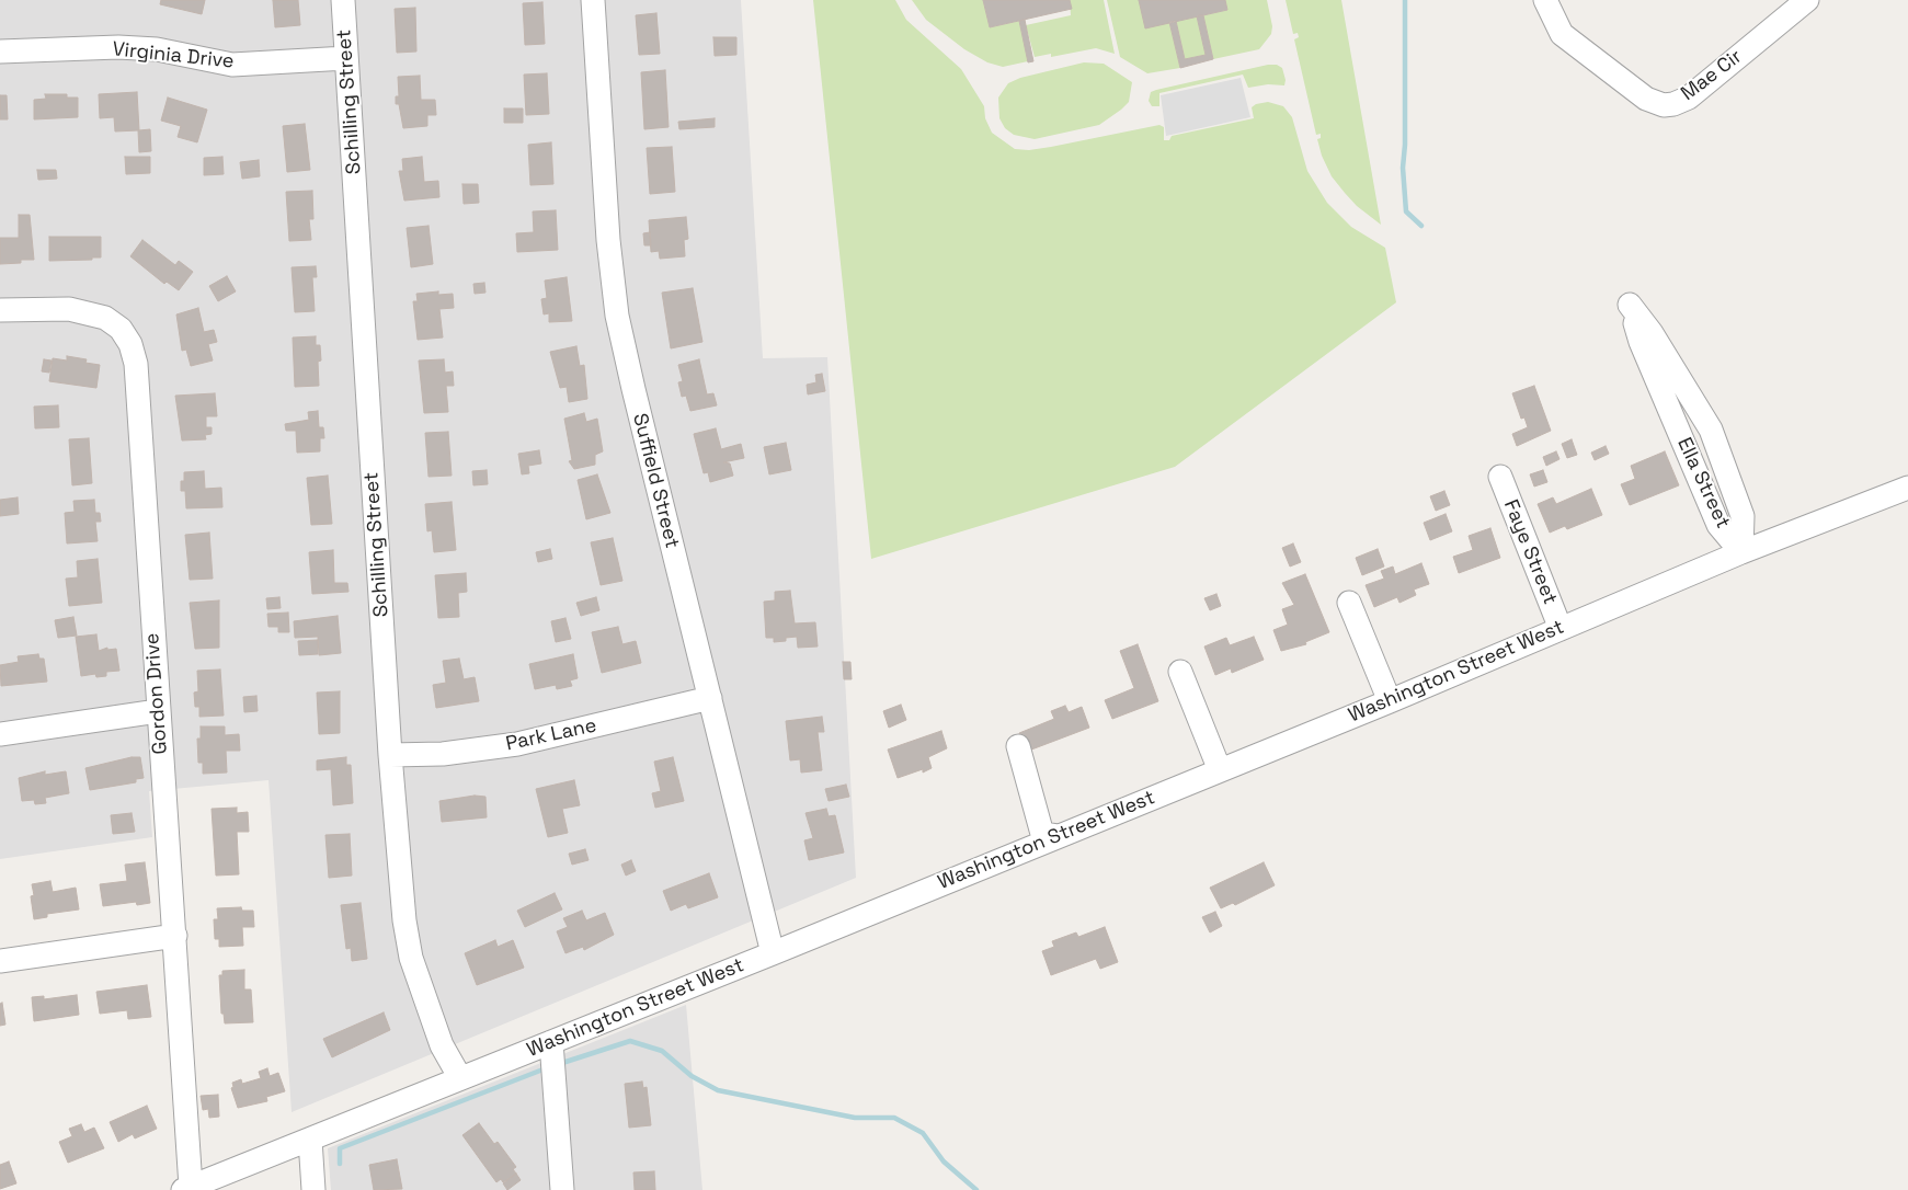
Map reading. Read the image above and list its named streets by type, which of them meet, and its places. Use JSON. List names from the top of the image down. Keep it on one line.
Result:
{"streets":{"street":["Virginia Drive","Mae Cir","Schilling Street","Suffield Street","Ella Street","Faye Street","Washington Street West","Gordon Drive","Park Lane"]},"crossings":[["Virginia Drive","Schilling Street"],["Schilling Street","Washington Street West"],["Schilling Street","Park Lane"],["Suffield Street","Washington Street West"],["Suffield Street","Park Lane"],["Ella Street","Washington Street West"],["Faye Street","Washington Street West"],["Washington Street West","Gordon Drive"]]}
